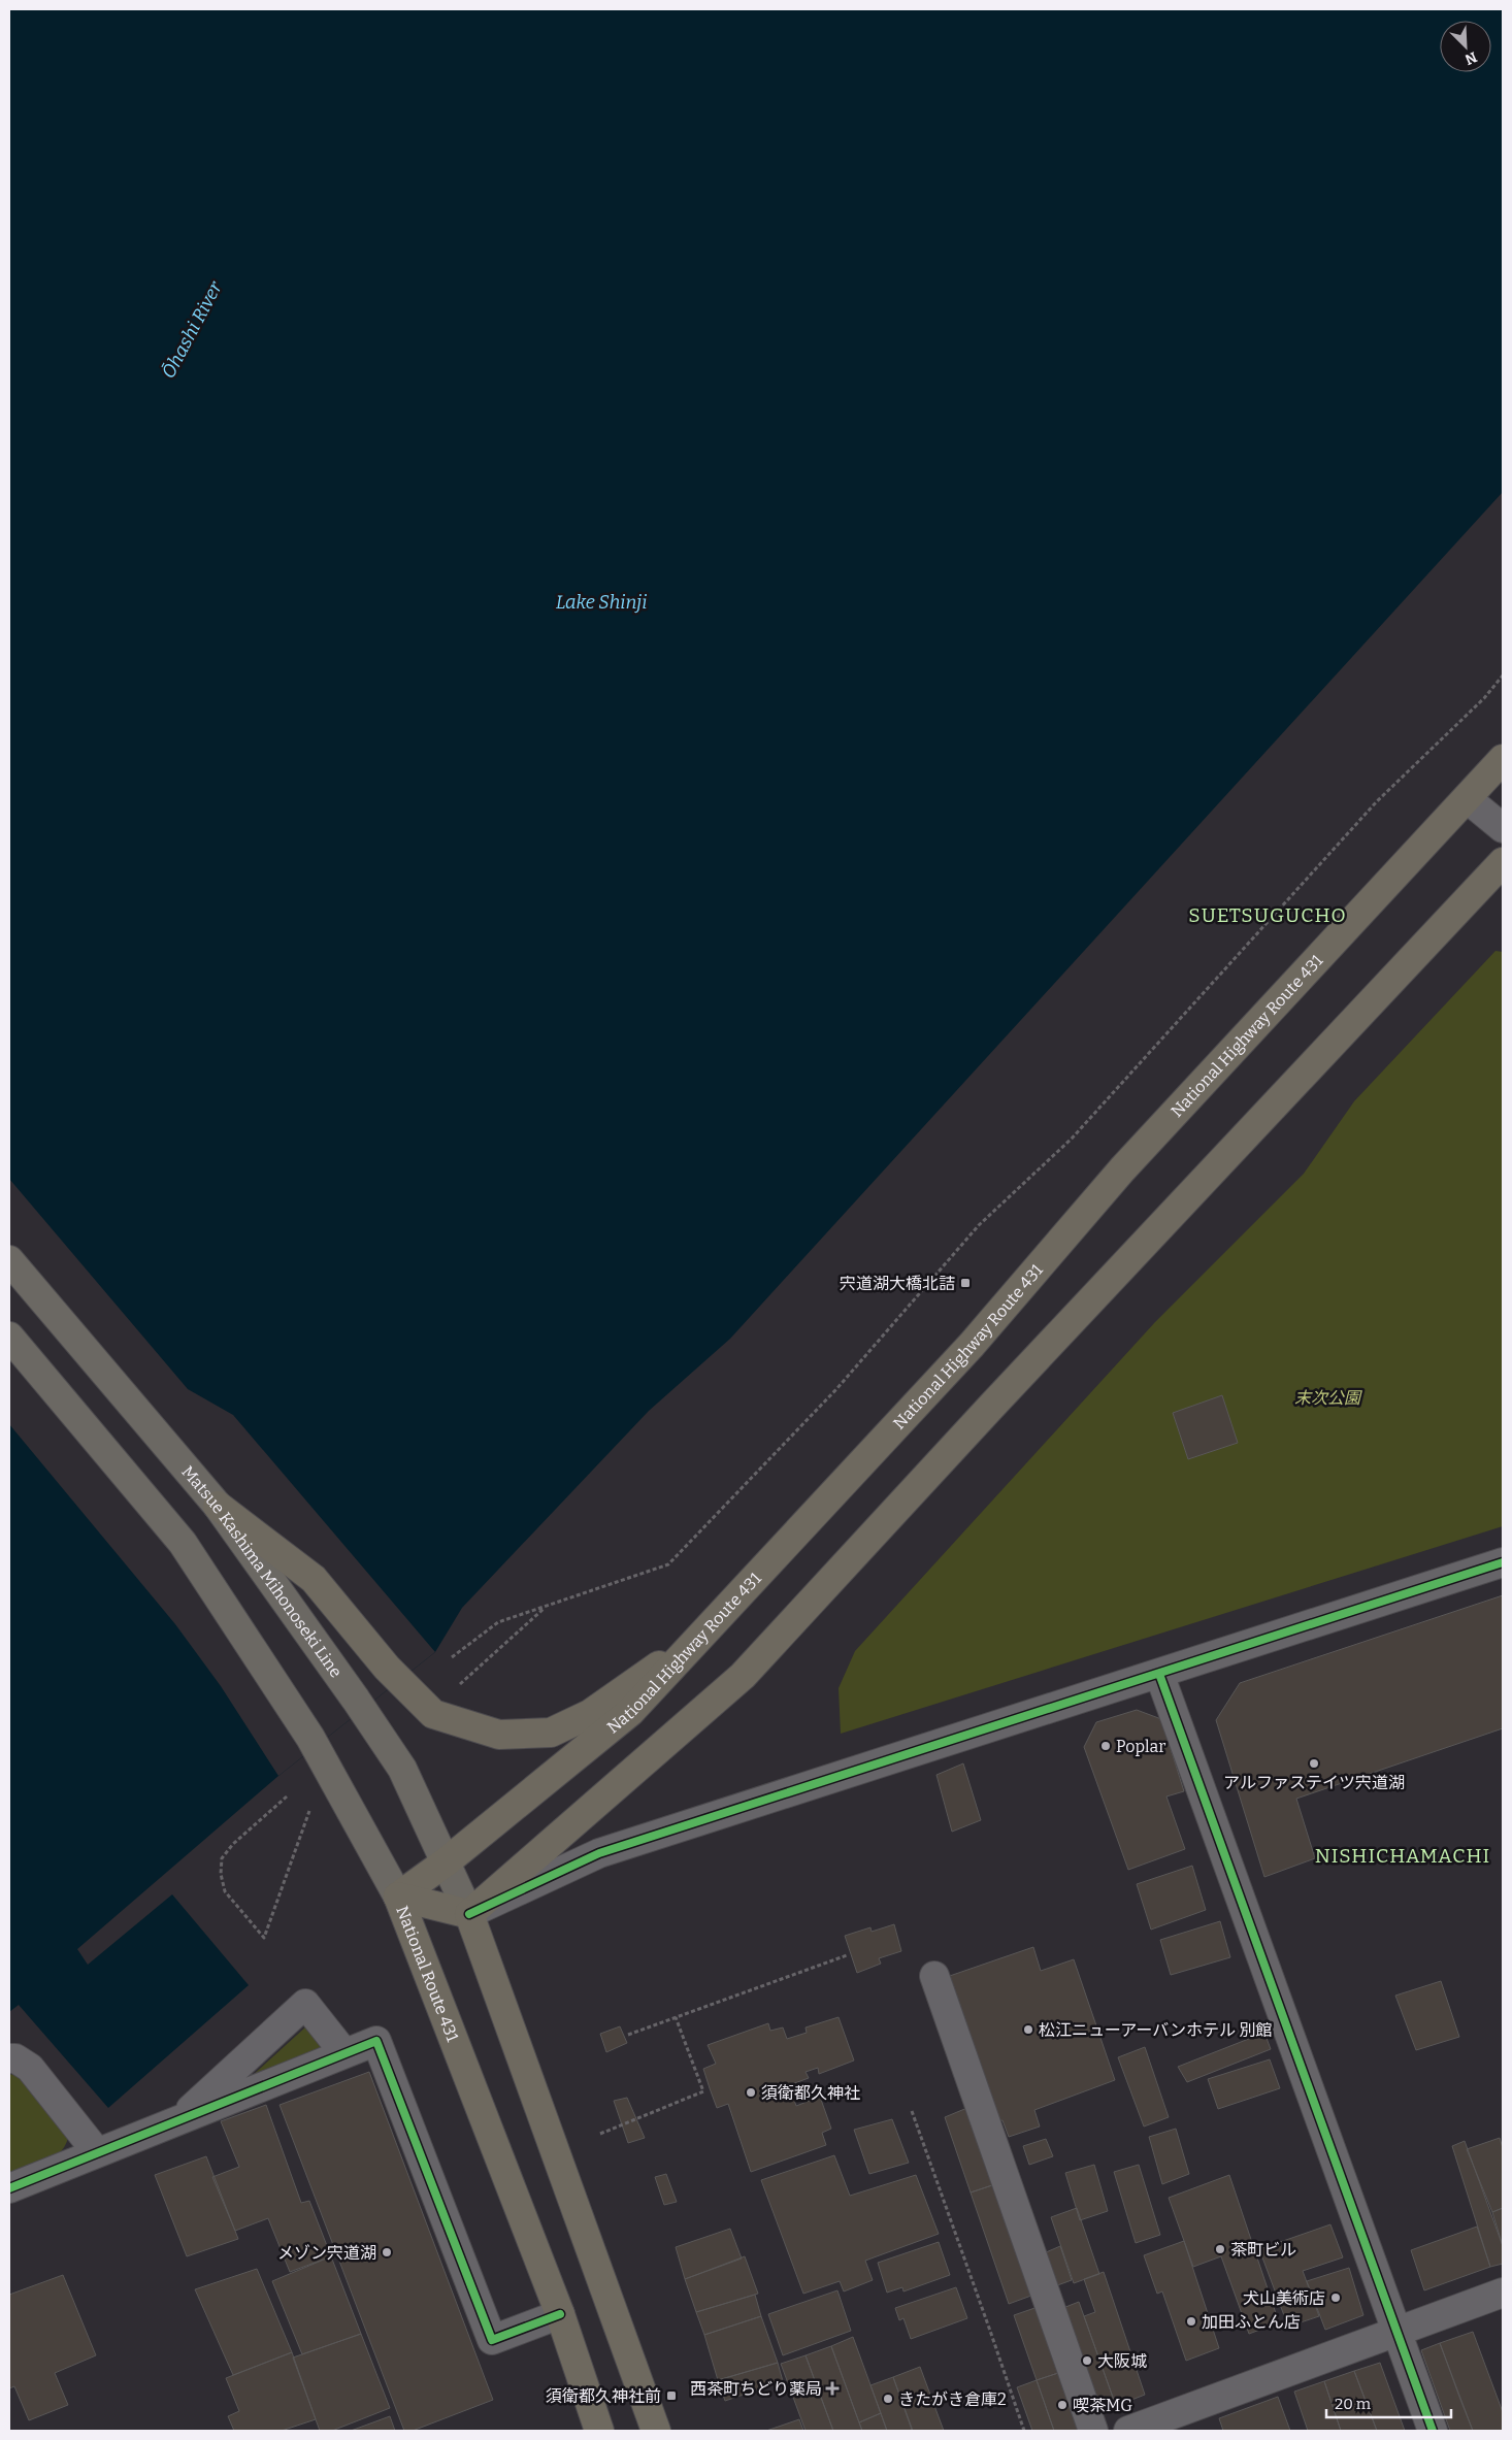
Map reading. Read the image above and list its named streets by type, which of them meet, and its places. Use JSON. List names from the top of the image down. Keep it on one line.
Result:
{"streets":{"highway":["National Highway Route 431","National Route 431"],"main road":["Matsue Kashima Mihonoseki Line"]},"crossings":[["National Highway Route 431","Matsue Kashima Mihonoseki Line"],["National Highway Route 431","National Route 431"],["Matsue Kashima Mihonoseki Line","National Route 431"]],"districts":["SUETSUGUCHO","NISHICHAMACHI"],"water":["Ōhashi River","Lake Shinji"],"parks":["末次公園"],"places":{"transit":["宍道湖大橋北詰","須衛都久神社前"],"other":["Poplar","アルファステイツ宍道湖","松江ニューアーバンホテル 別館","須衛都久神社","茶町ビル","メゾン宍道湖","犬山美術店","加田ふとん店","大阪城","きたがき倉庫2","喫茶MG"],"health":["西茶町ちどり薬局"]},"scale_bar":"20 m","north":"bottom right"}
